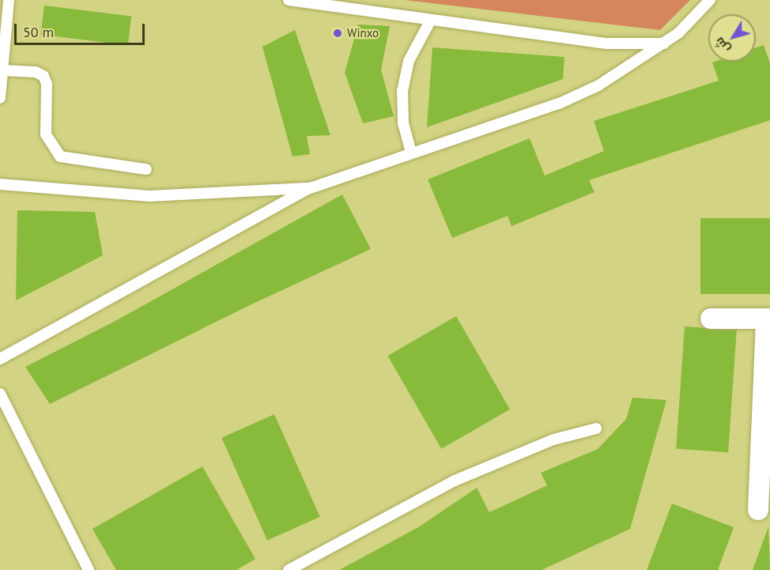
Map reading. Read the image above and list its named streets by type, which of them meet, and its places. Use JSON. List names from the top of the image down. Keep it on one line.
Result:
{"places":["Winxo"],"scale_bar":"50 m","north":"bottom left"}
